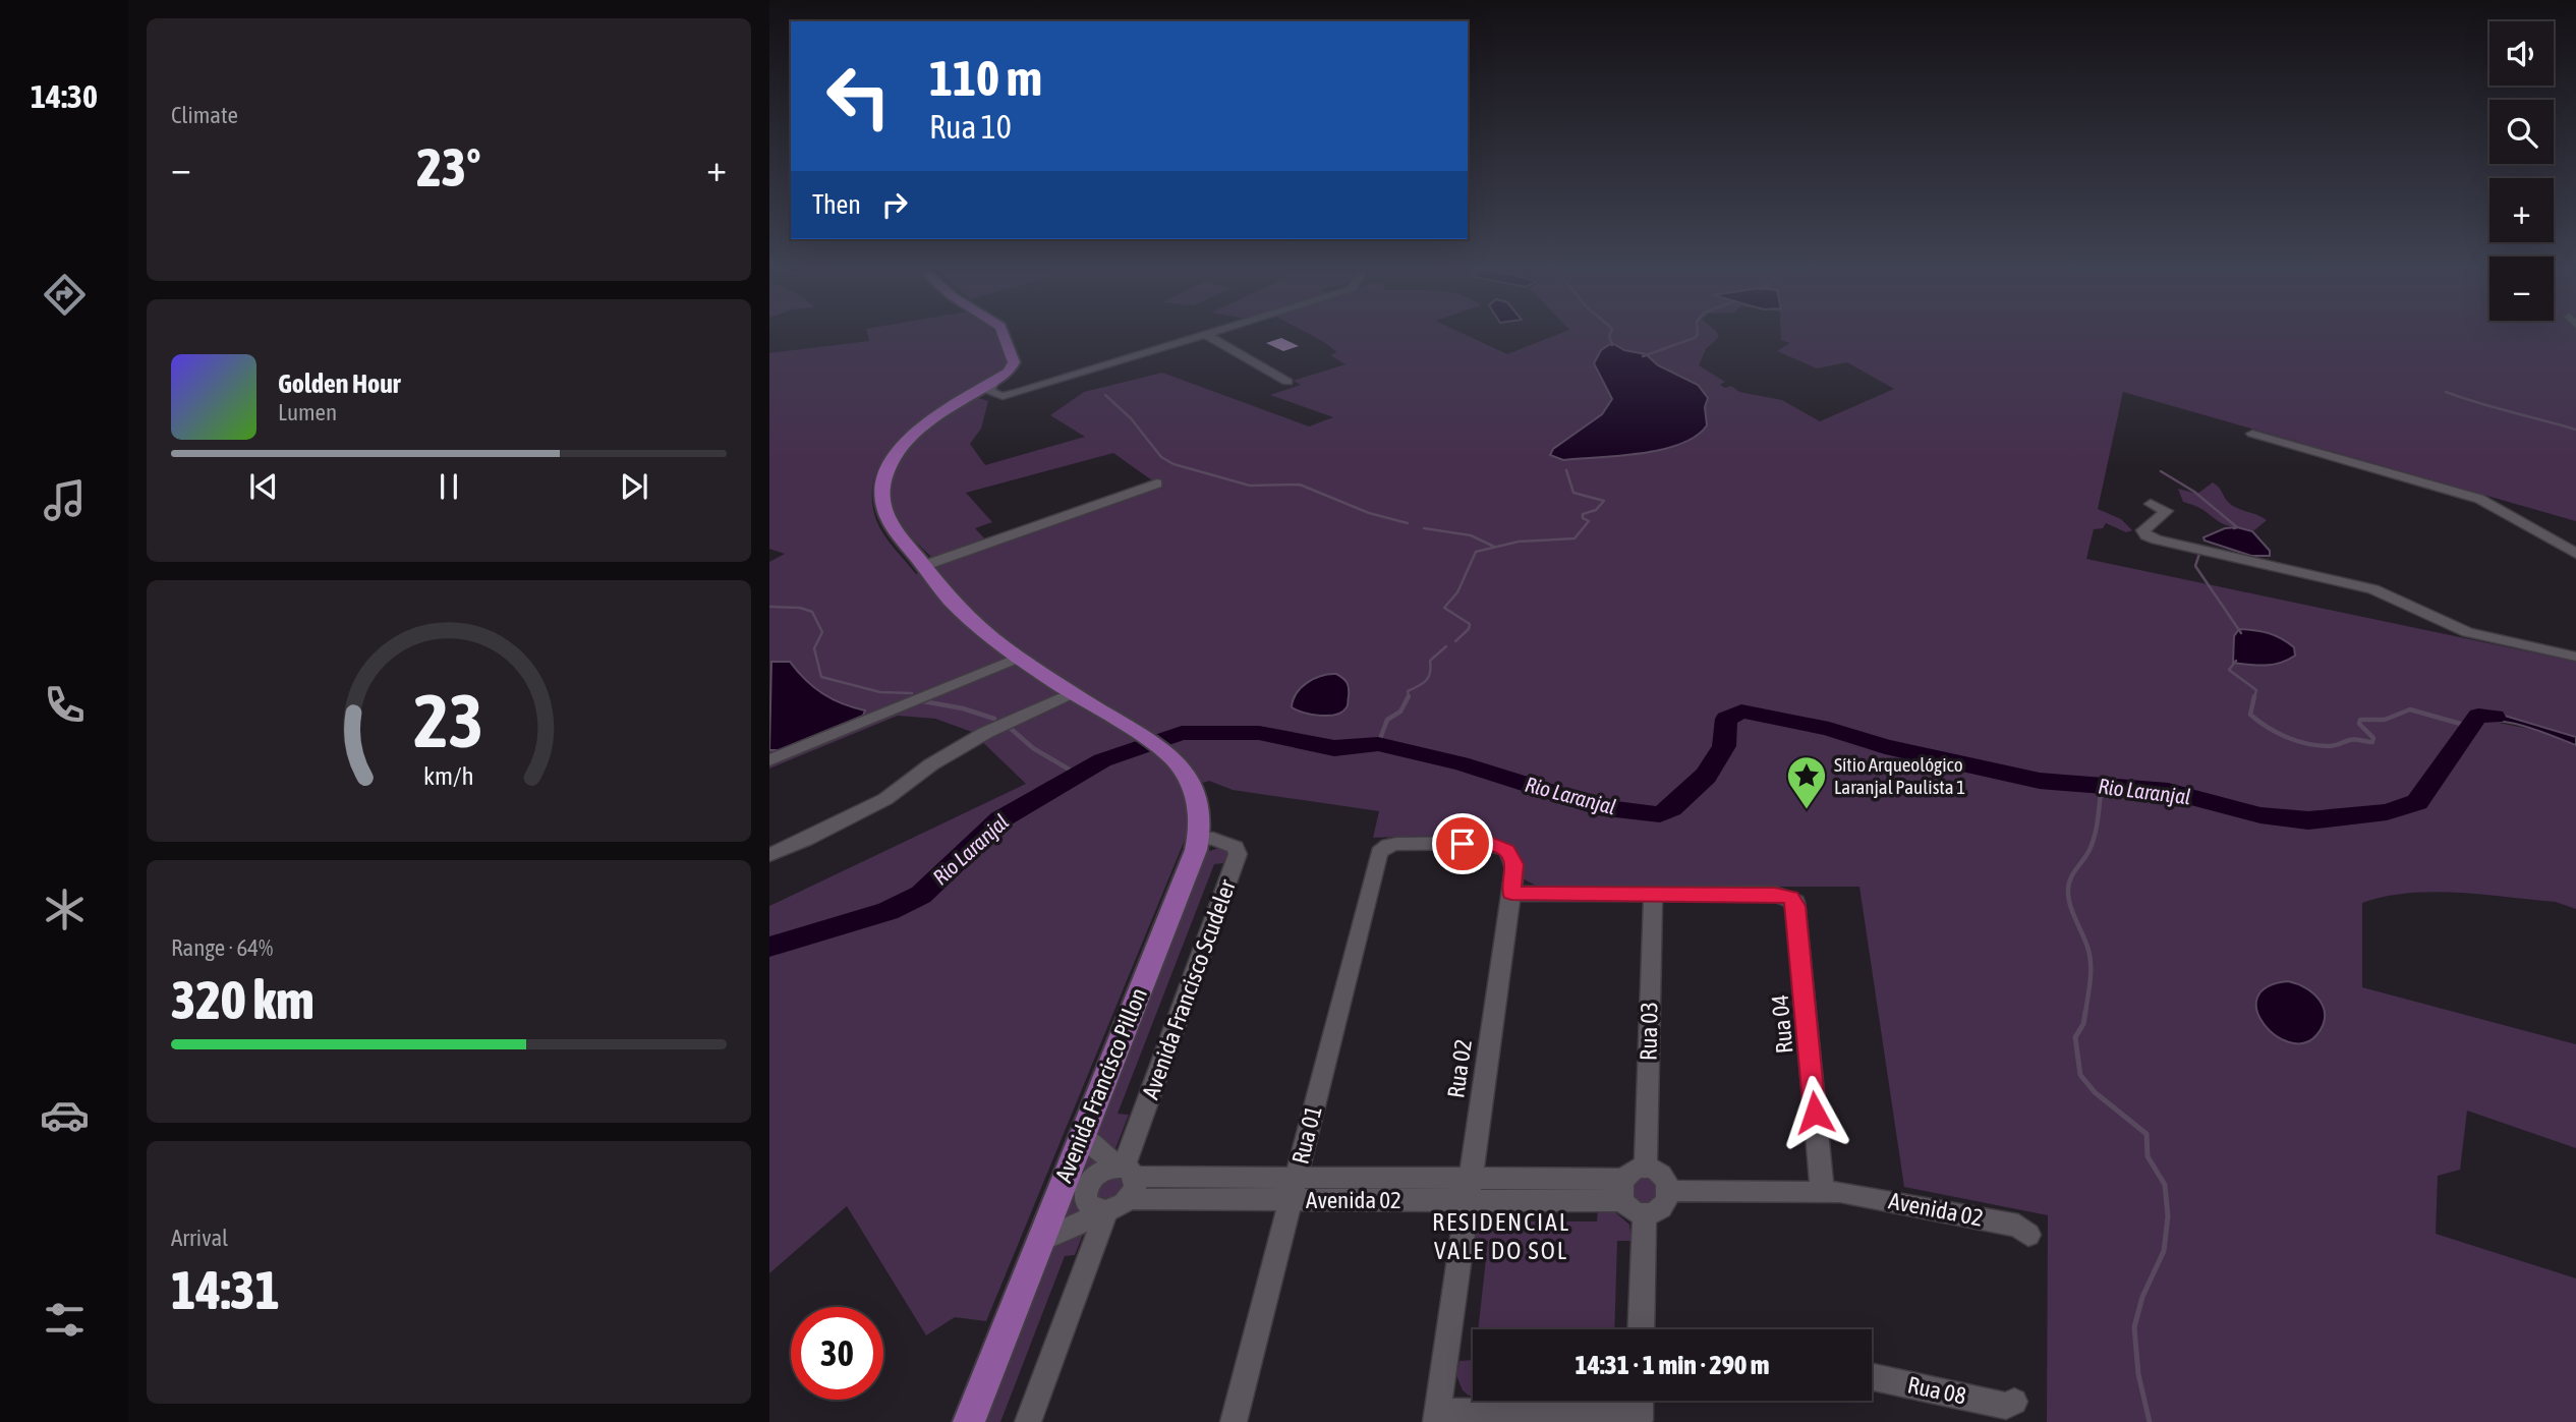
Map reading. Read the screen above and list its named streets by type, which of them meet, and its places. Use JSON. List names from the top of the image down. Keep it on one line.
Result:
{"streets":{"main road":["Avenida Francisco Pillon"],"street":["Avenida Francisco Scudeler","Rua 04","Rua 03","Rua 02","Rua 01","Avenida 02","Rua 08"]},"crossings":[["Avenida Francisco Scudeler","Avenida Francisco Pillon"],["Avenida Francisco Scudeler","Avenida 02"],["Rua 04","Rua 03"],["Rua 04","Avenida 02"],["Rua 03","Avenida 02"],["Rua 02","Rua 01"],["Rua 02","Avenida 02"],["Avenida Francisco Pillon","Avenida 02"],["Rua 01","Avenida 02"]],"districts":["RESIDENCIAL VALE DO SOL"],"water":["Rio Laranjal"],"places":{"place":["Sítio Arqueológico Laranjal Paulista 1"]},"page":{"tabs":"14:30","tile":["Climate",["Range · 64%","320 km"],["Arrival","14:31"]],"map_buttons":["+","−"],"turn":["110 m","Rua 10"],"heat":["−","23°","+"],"then":"Then","song":["Golden Hour","Lumen"],"limit":"30","trip":"14:31 · 1 min · 290 m","gauge":["23","km/h"]}}
